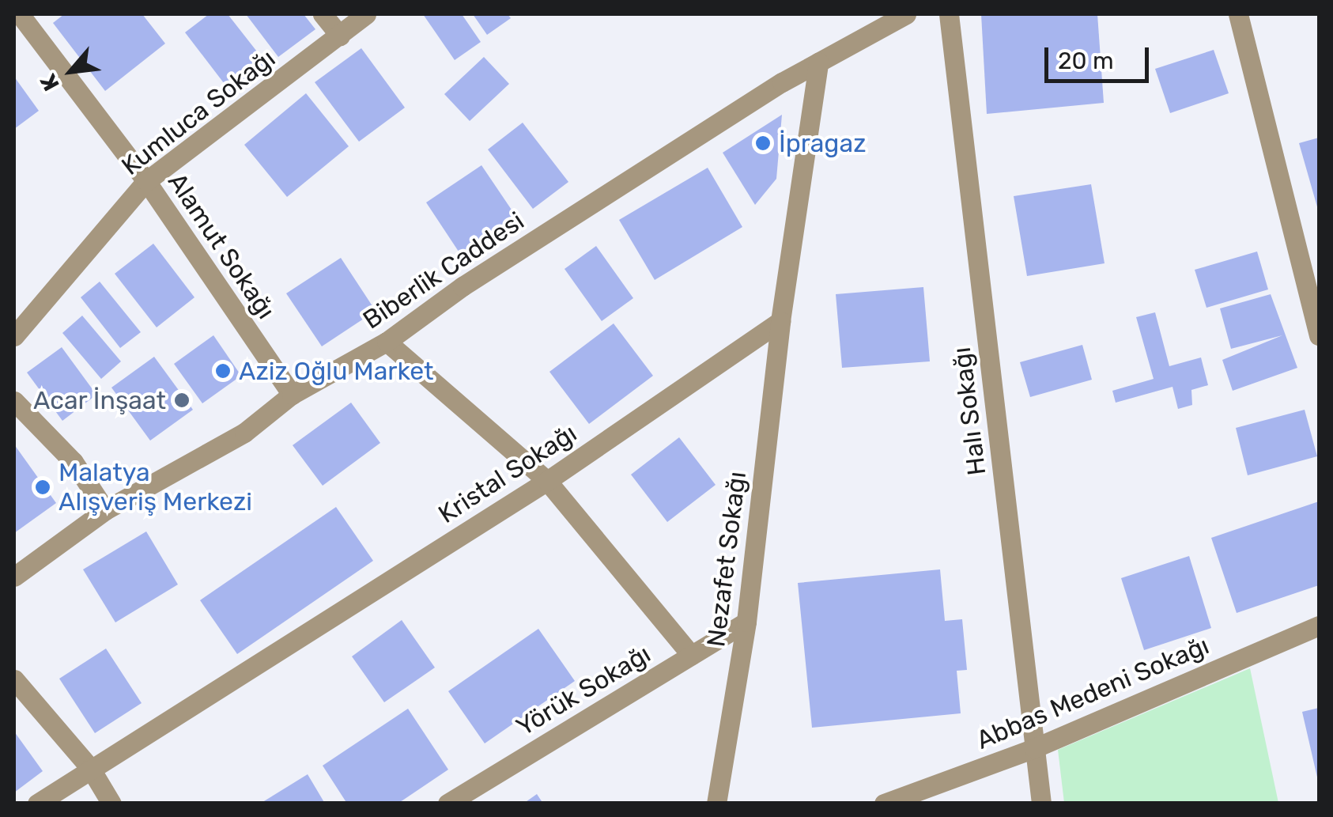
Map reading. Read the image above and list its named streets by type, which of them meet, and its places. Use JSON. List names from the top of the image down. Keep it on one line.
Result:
{"streets":{"street":["Kumluca Sokağı","Alamut Sokağı","Biberlik Caddesi","Halı Sokağı","Kristal Sokağı","Nezafet Sokağı","Yörük Sokağı","Abbas Medeni Sokağı"]},"crossings":[["Kumluca Sokağı","Alamut Sokağı"],["Alamut Sokağı","Biberlik Caddesi"],["Halı Sokağı","Abbas Medeni Sokağı"],["Kristal Sokağı","Nezafet Sokağı"],["Nezafet Sokağı","Yörük Sokağı"]],"places":["İpragaz","Aziz Oğlu Market","Acar İnşaat","Malatya Alışveriş Merkezi"],"scale_bar":"20 m","north":"bottom left"}
